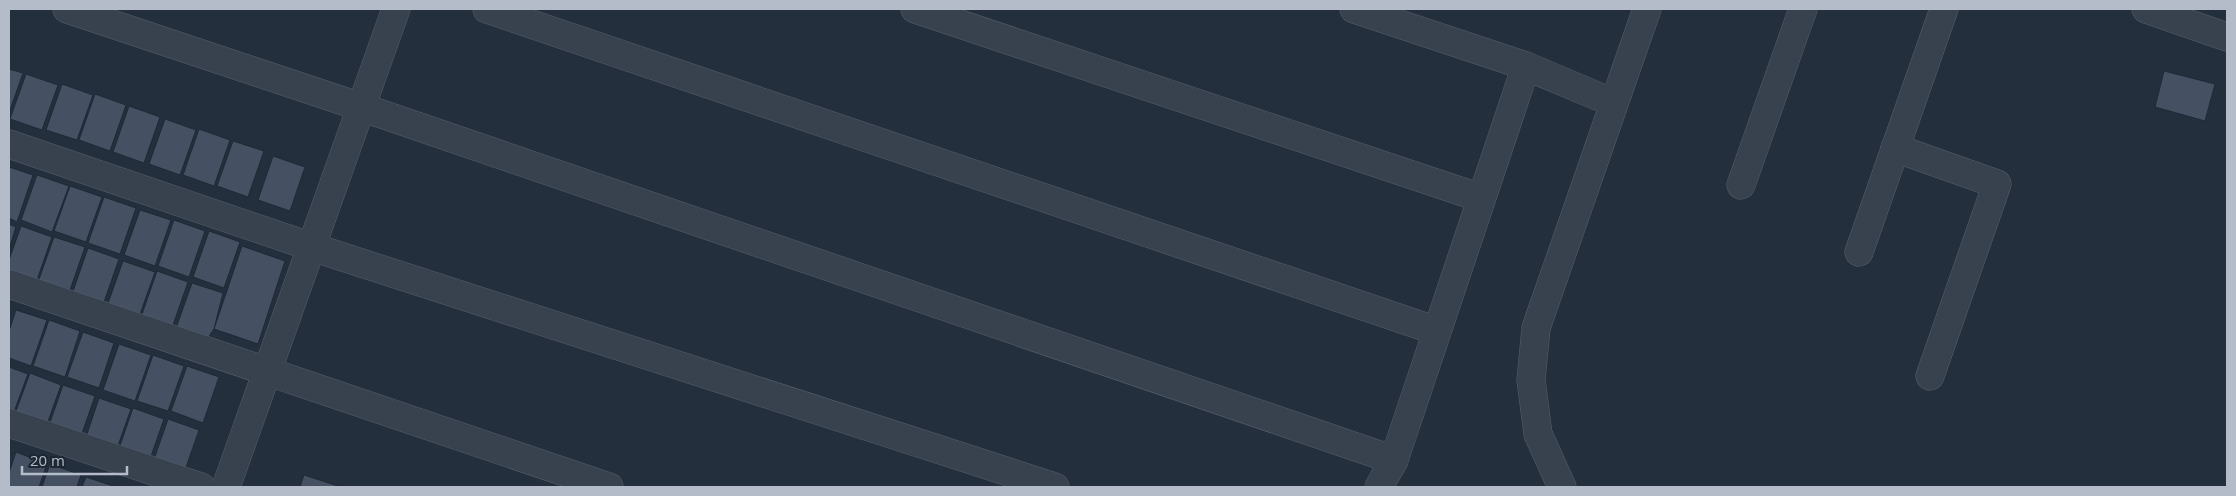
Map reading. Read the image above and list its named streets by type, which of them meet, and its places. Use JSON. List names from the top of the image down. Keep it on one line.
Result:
{"scale_bar":"20 m"}
